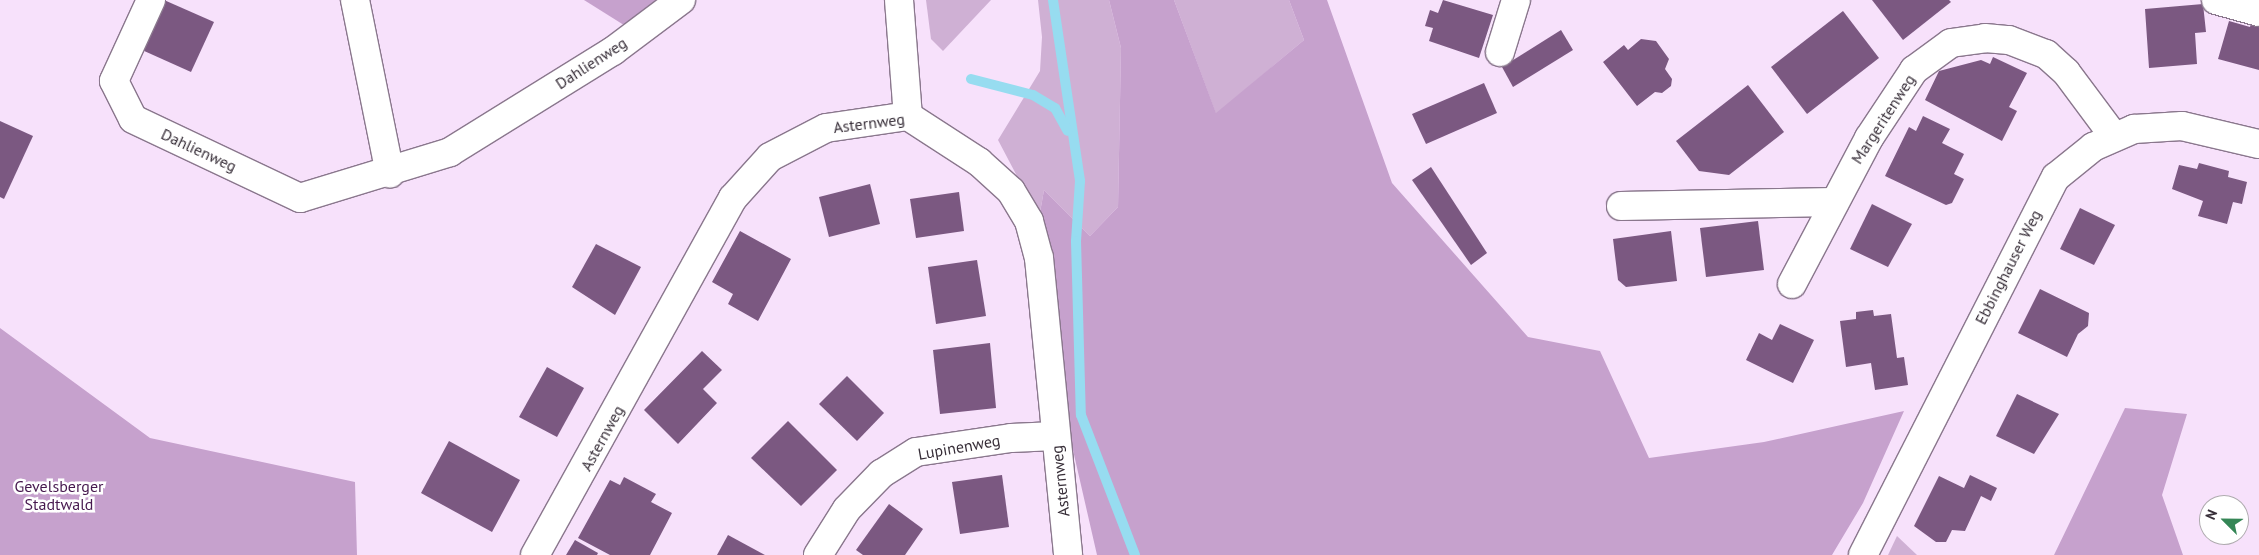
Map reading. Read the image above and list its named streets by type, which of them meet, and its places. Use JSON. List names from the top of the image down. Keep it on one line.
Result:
{"streets":{"street":["Dahlienweg","Margeritenweg","Asternweg","Ebbinghauser Weg","Lupinenweg"]},"crossings":[["Margeritenweg","Ebbinghauser Weg"],["Asternweg","Lupinenweg"]],"parks":["Gevelsberger Stadtwald"],"north":"top left"}
